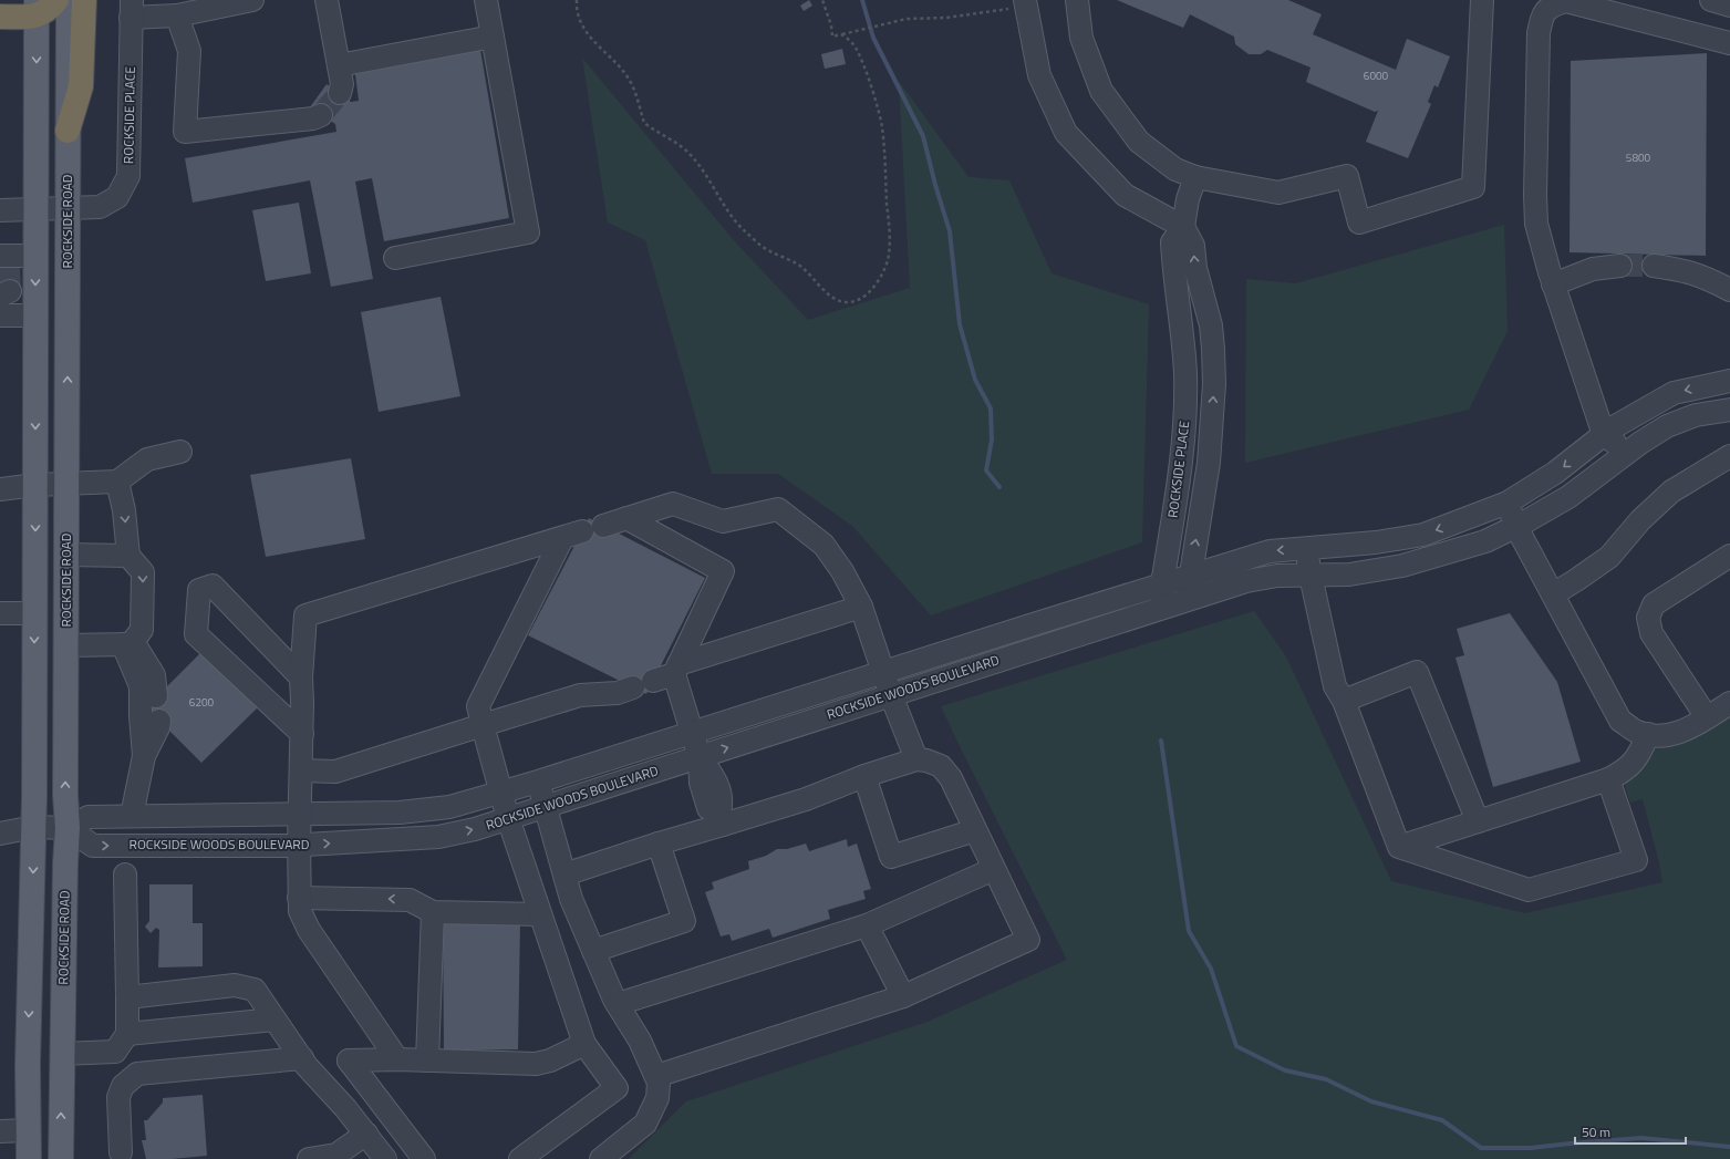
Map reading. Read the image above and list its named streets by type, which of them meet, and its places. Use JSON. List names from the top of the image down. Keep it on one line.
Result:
{"streets":{"main road":["ROCKSIDE ROAD"],"street":["ROCKSIDE PLACE","ROCKSIDE WOODS BOULEVARD"]},"crossings":[["ROCKSIDE PLACE","ROCKSIDE ROAD"],["ROCKSIDE PLACE","ROCKSIDE WOODS BOULEVARD"],["ROCKSIDE ROAD","ROCKSIDE WOODS BOULEVARD"]],"house_numbers":["6000","5800","6200"],"scale_bar":"50 m"}
